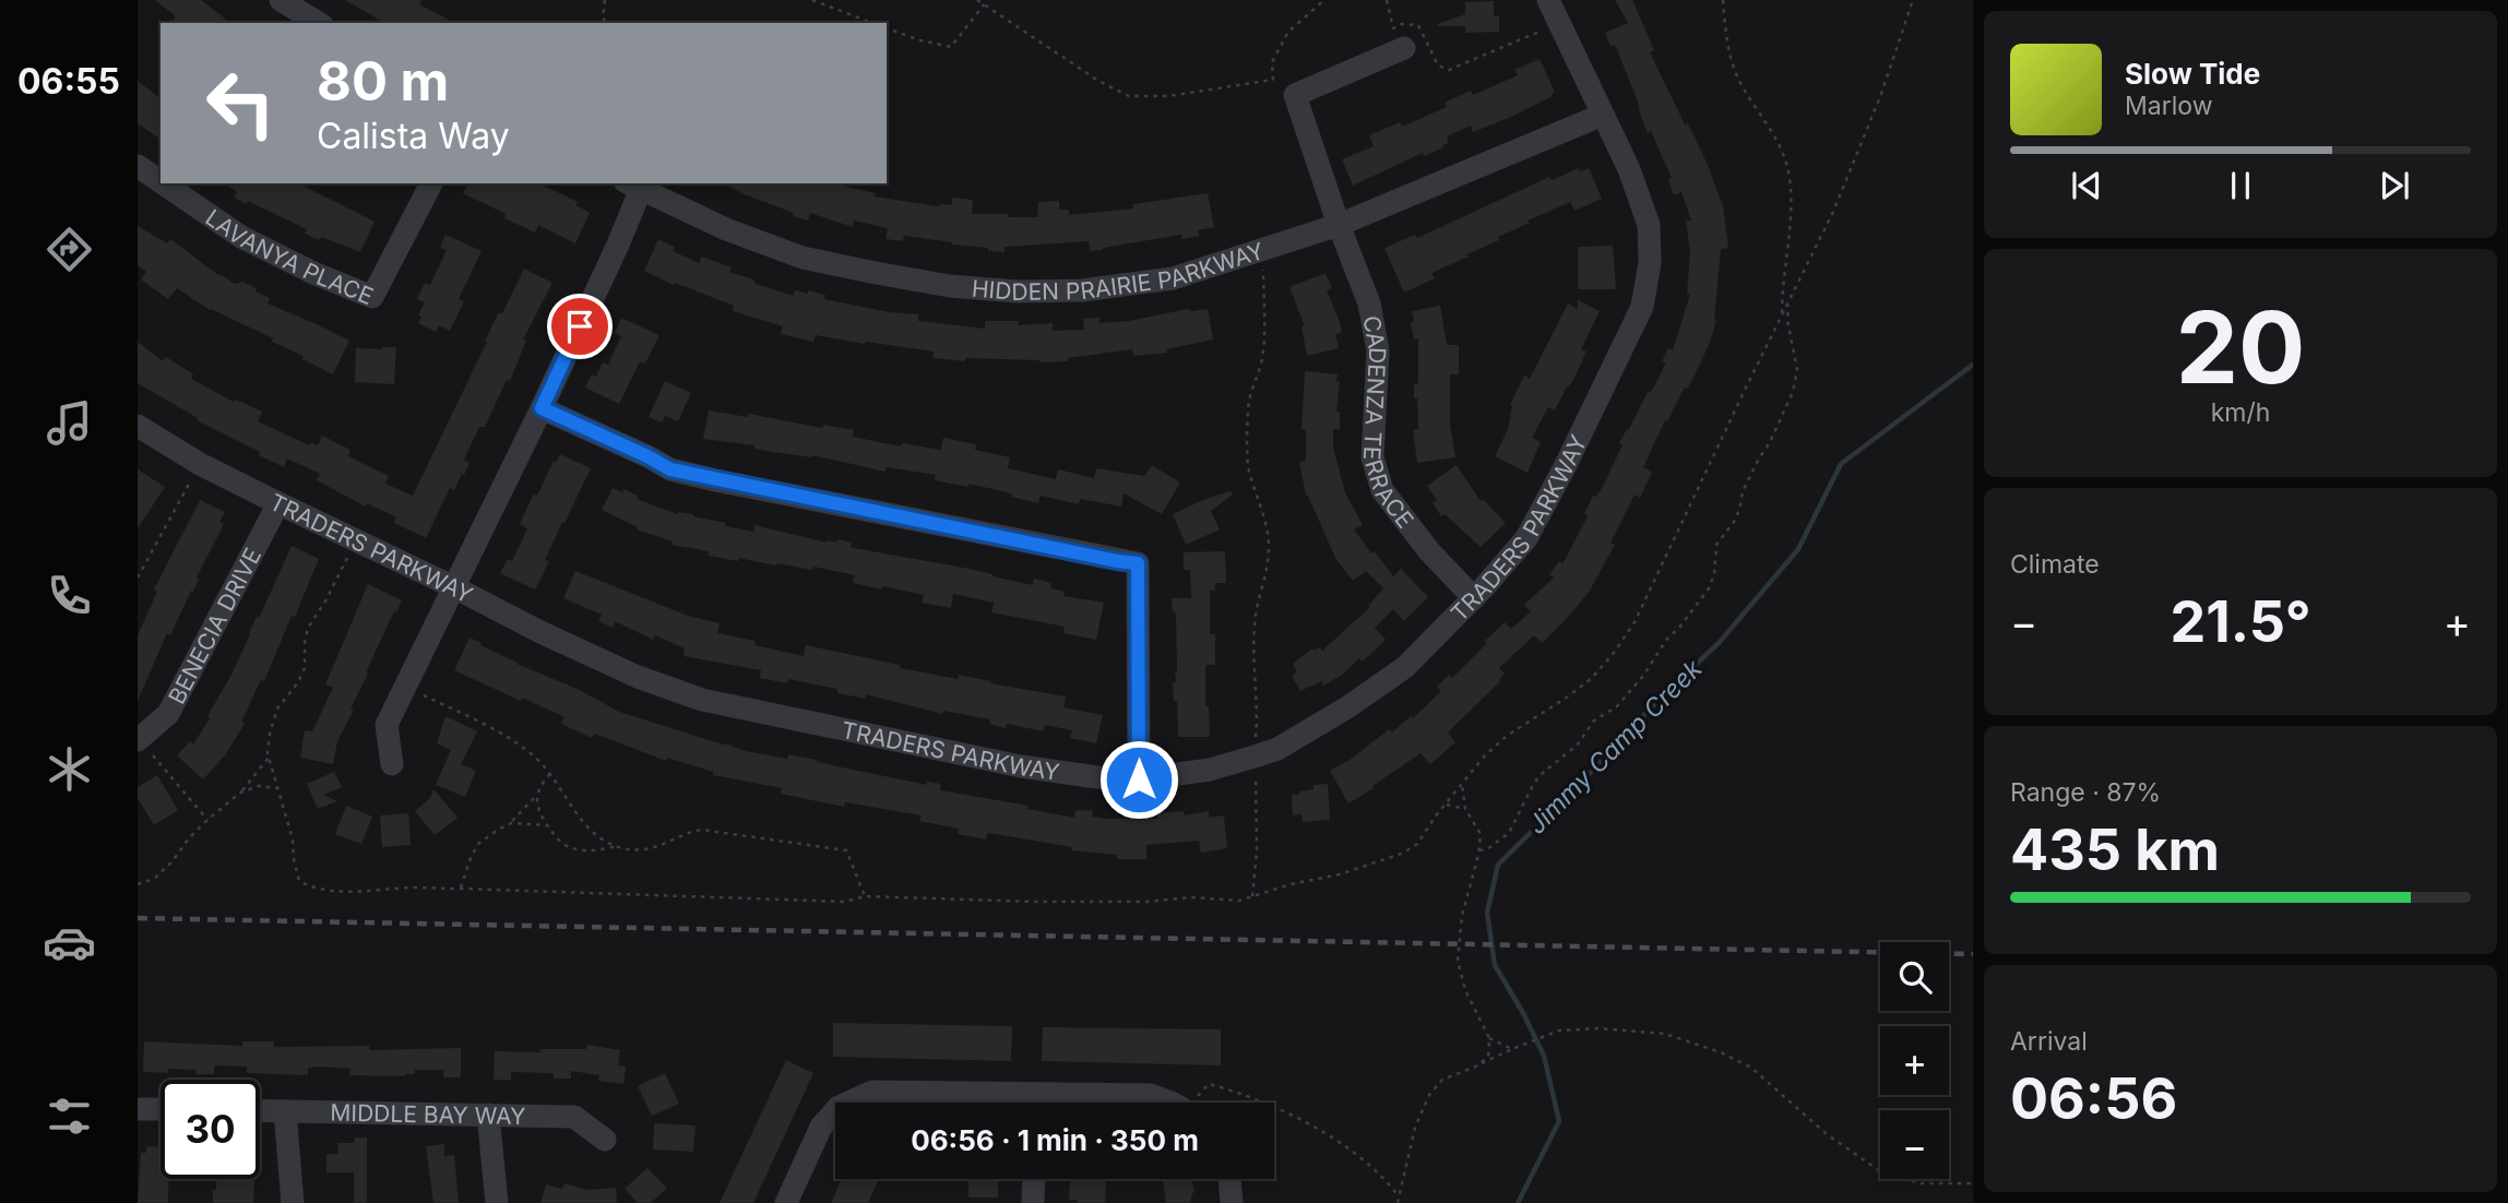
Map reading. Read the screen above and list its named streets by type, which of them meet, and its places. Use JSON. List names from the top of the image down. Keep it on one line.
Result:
{"streets":{"street":["LAVANYA PLACE","HIDDEN PRAIRIE PARKWAY","CADENZA TERRACE","TRADERS PARKWAY","BENECIA DRIVE","MIDDLE BAY WAY"]},"crossings":[["HIDDEN PRAIRIE PARKWAY","CADENZA TERRACE"],["HIDDEN PRAIRIE PARKWAY","TRADERS PARKWAY"],["CADENZA TERRACE","TRADERS PARKWAY"],["TRADERS PARKWAY","BENECIA DRIVE"]],"water":["Jimmy Camp Creek"],"page":{"tabs":"06:55","turn":["80 m","Calista Way"],"song":["Slow Tide","Marlow"],"tile":[["20","km/h"],"Climate",["Range · 87%","435 km"],["Arrival","06:56"]],"heat":["−","21.5°","+"],"map_buttons":["+","−"],"limit":"30","trip":"06:56 · 1 min · 350 m"}}
